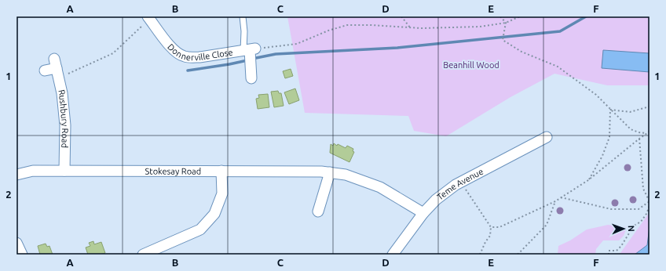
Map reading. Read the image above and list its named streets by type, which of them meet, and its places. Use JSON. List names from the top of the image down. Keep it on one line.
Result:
{"streets":{"street":["Donnerville Close","Rushbury Road","Stokesay Road","Teme Avenue"]},"crossings":[["Rushbury Road","Stokesay Road"],["Stokesay Road","Teme Avenue"]],"parks":["Beanhill Wood"],"north":"right","grid":{"columns":["A","B","C","D","E","F"],"rows":["1","2"]}}
